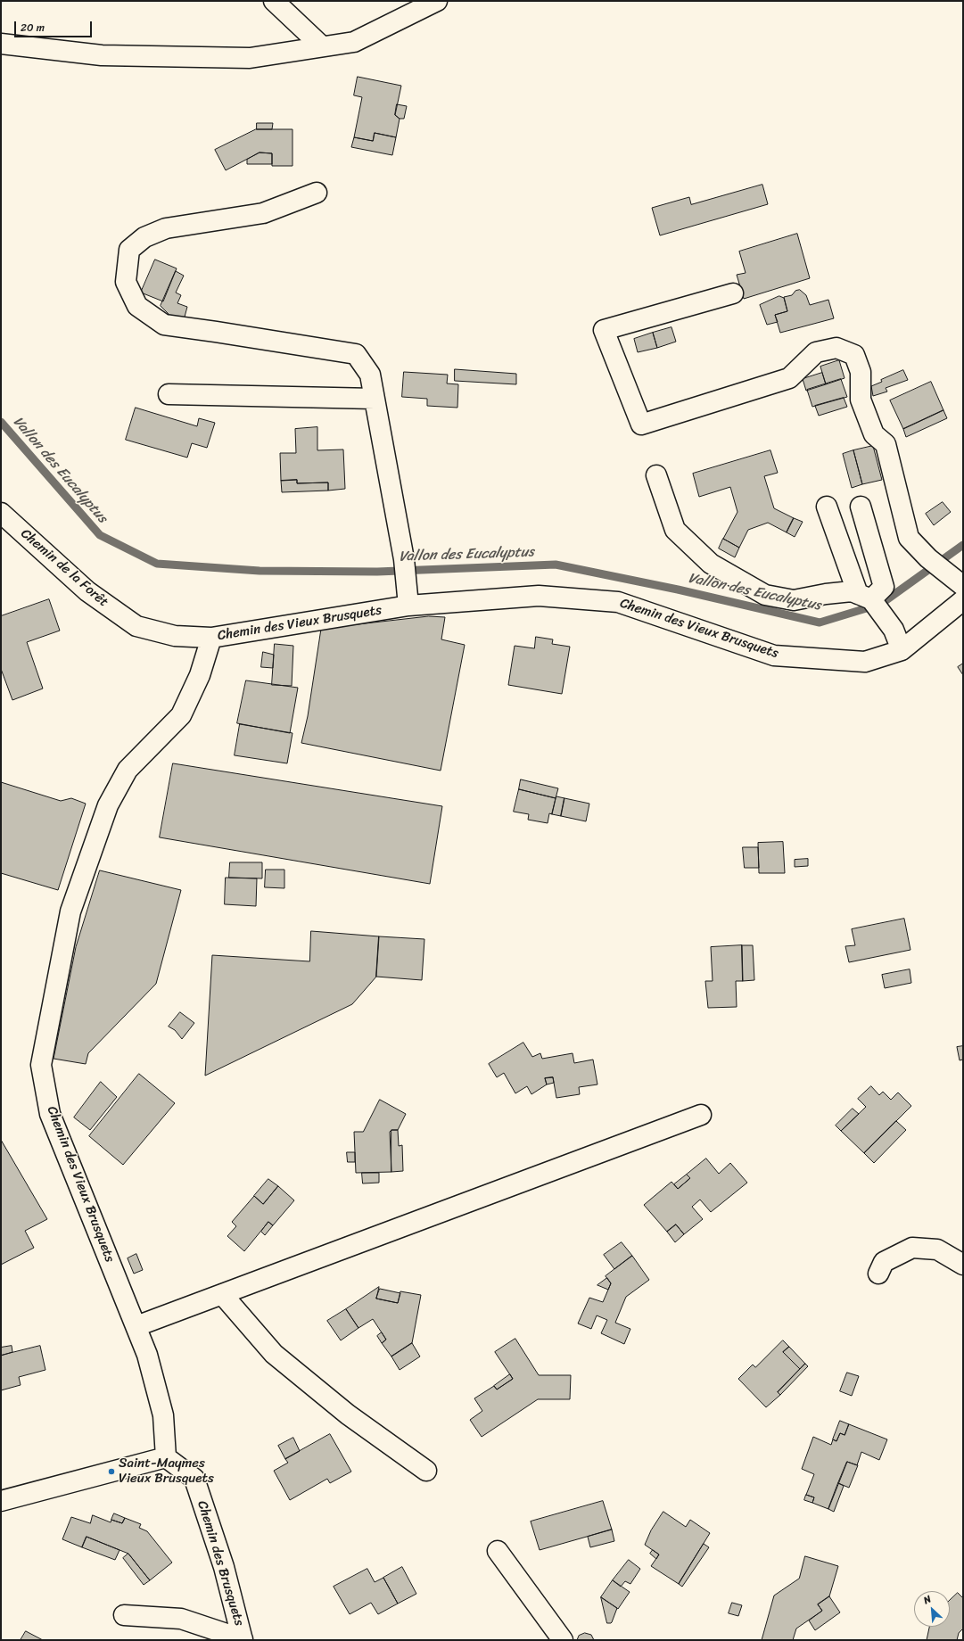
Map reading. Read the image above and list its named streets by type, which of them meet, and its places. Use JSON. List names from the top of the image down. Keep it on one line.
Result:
{"streets":{"street":["Chemin de la Forêt","Chemin des Vieux Brusquets","Chemin des Brusquets"]},"crossings":[["Chemin de la Forêt","Chemin des Vieux Brusquets"],["Chemin des Vieux Brusquets","Chemin des Brusquets"]],"water":["Vallon des Eucalyptus"],"places":["Saint-Maymes Vieux Brusquets"],"scale_bar":"20 m","north":"top left"}
